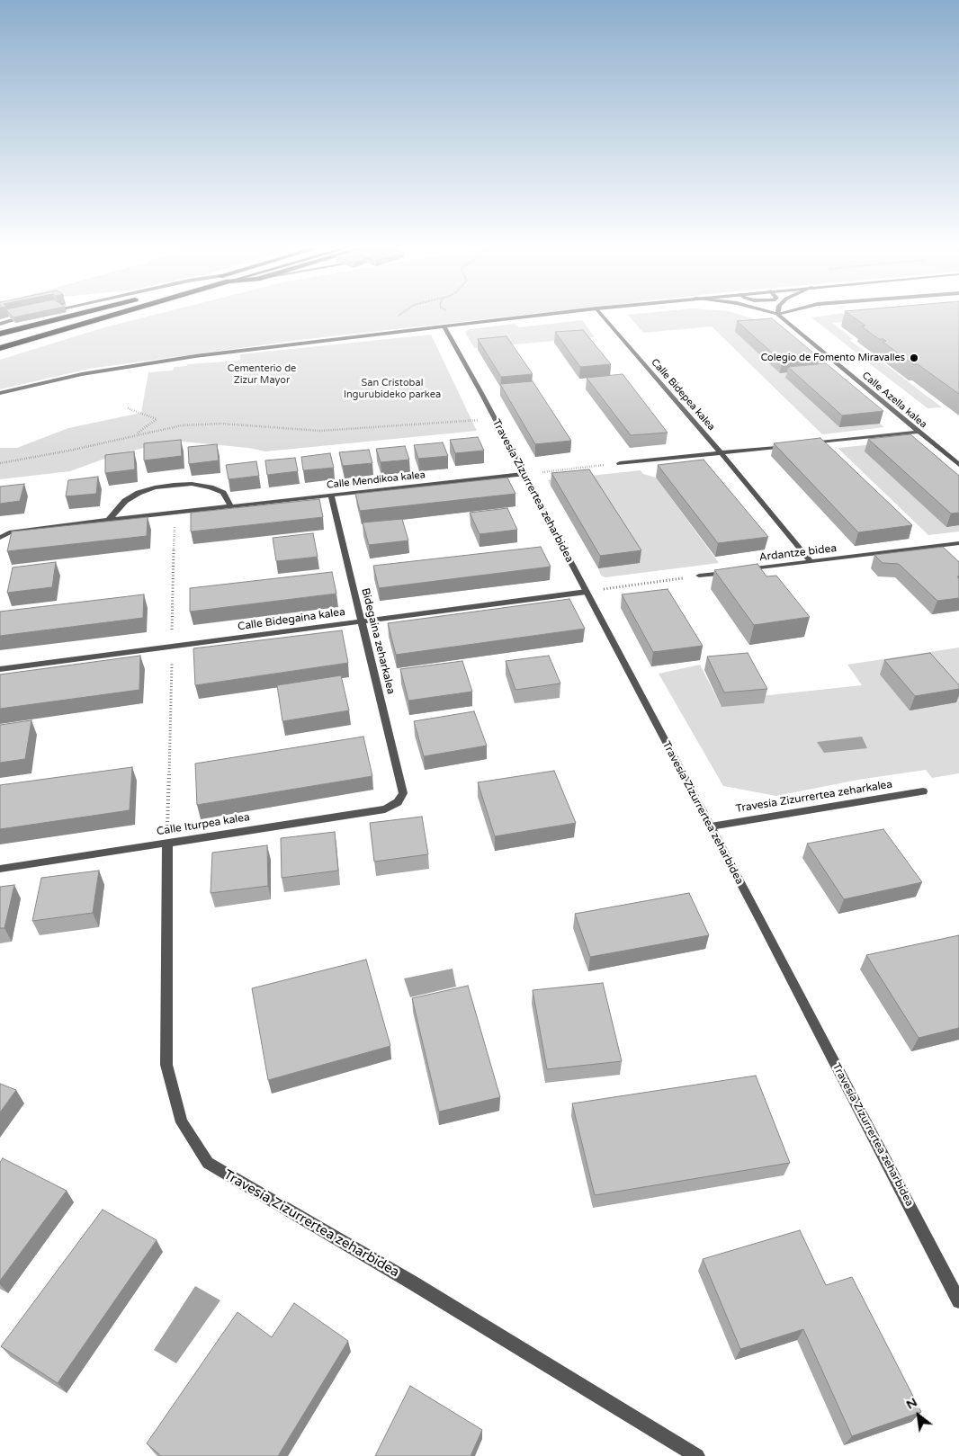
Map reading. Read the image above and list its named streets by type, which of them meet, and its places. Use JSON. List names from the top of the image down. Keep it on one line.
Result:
{"streets":{"street":["Calle Bidepea kalea","Calle Azella kalea","Calle Mendikoa kalea","Travesía Zizurrertea zeharbidea","Ardantze bidea","Calle Bidegaina kalea","Bidegaina zeharkalea","Travesía Zizurrertea zeharkalea","Calle Iturpea kalea"]},"crossings":[["Calle Bidepea kalea","Ardantze bidea"],["Calle Mendikoa kalea","Travesía Zizurrertea zeharbidea"],["Calle Mendikoa kalea","Bidegaina zeharkalea"],["Travesía Zizurrertea zeharbidea","Calle Bidegaina kalea"],["Travesía Zizurrertea zeharbidea","Travesía Zizurrertea zeharkalea"],["Travesía Zizurrertea zeharbidea","Calle Iturpea kalea"],["Calle Bidegaina kalea","Bidegaina zeharkalea"],["Bidegaina zeharkalea","Calle Iturpea kalea"]],"parks":["Cementerio de Zizur Mayor","San Cristobal Ingurubideko parkea"],"places":["Colegio de Fomento Miravalles"],"north":"top left"}
